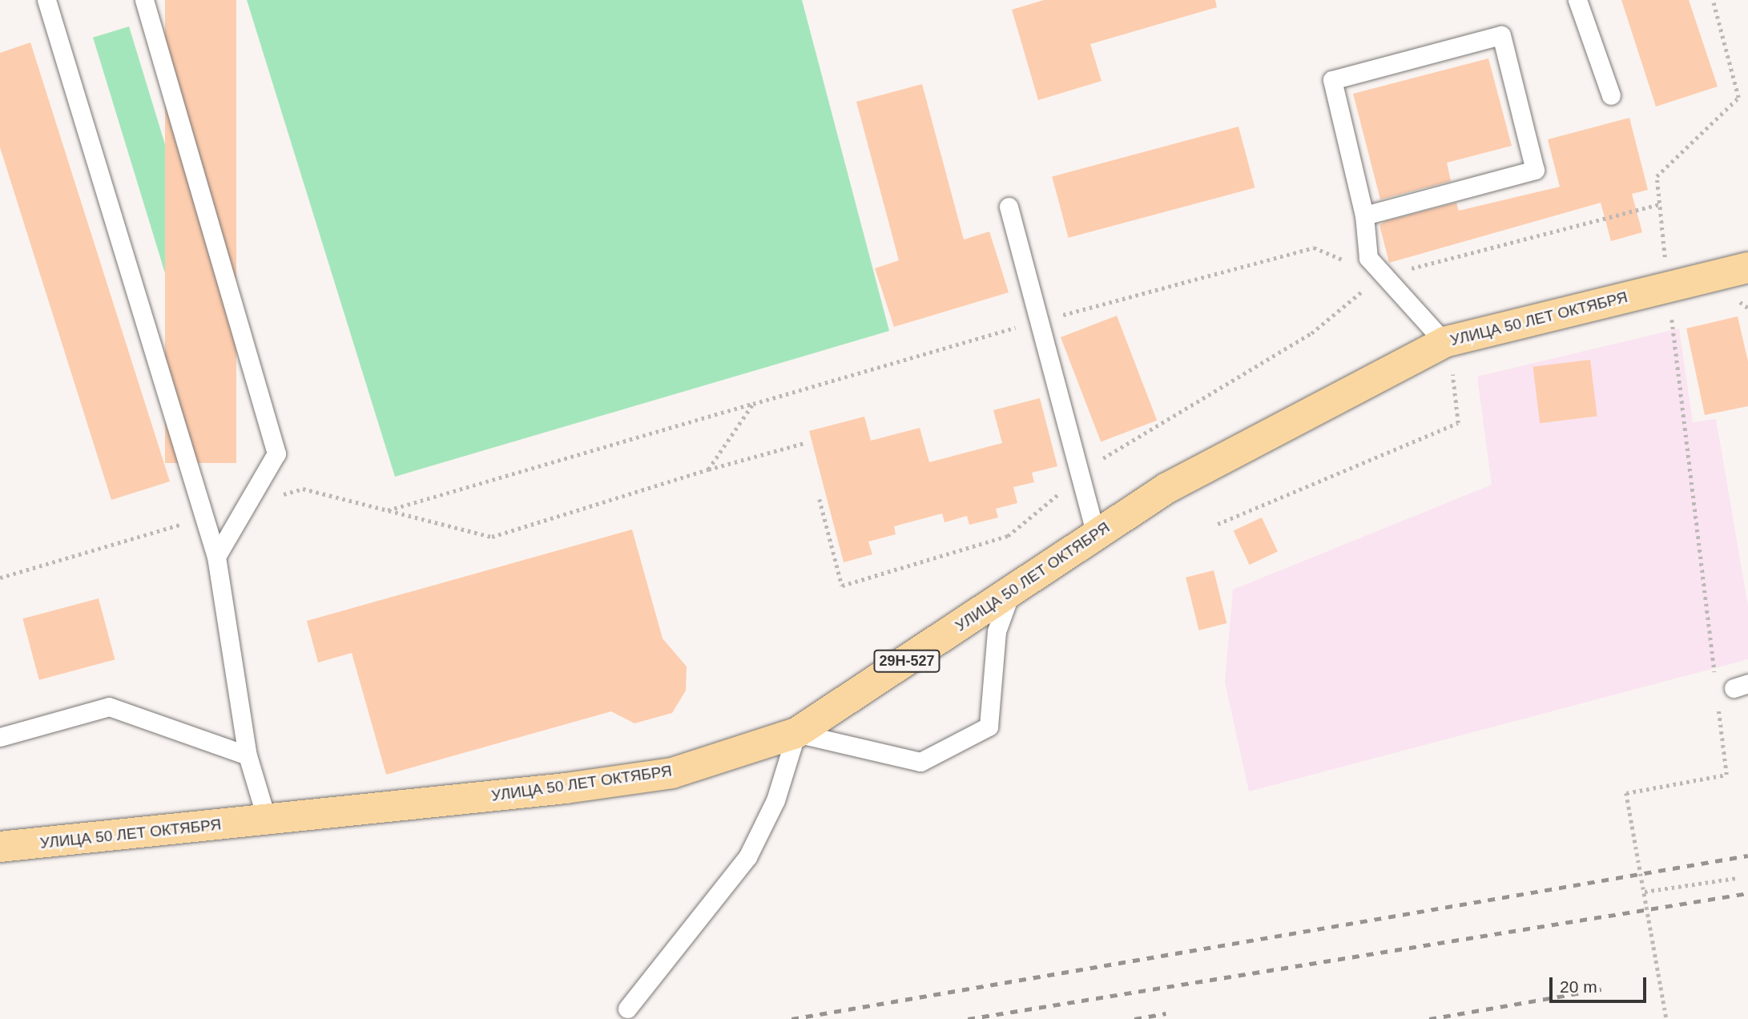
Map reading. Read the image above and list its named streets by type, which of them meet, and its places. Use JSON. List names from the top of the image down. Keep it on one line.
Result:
{"streets":{"main road":["УЛИЦА 50 ЛЕТ ОКТЯБРЯ","29Н-527"]},"scale_bar":"20 m"}
